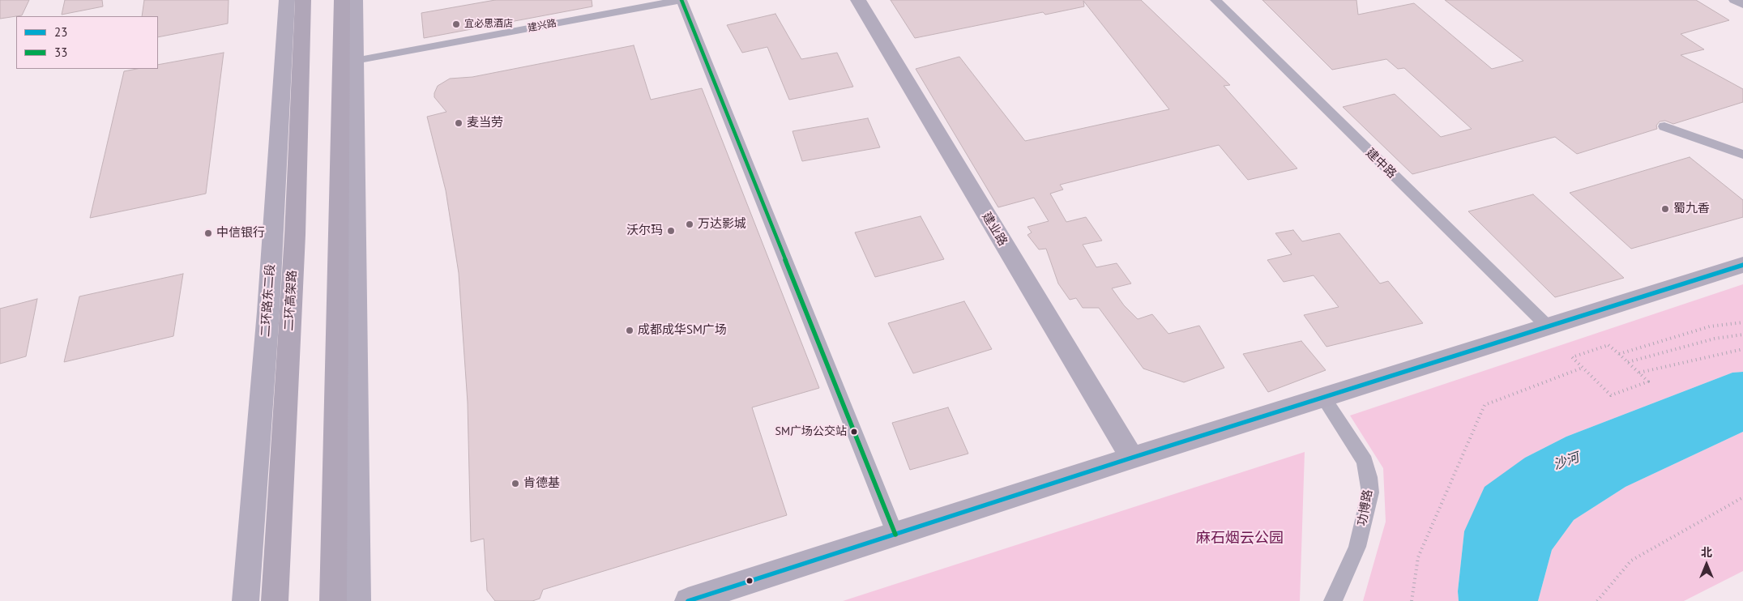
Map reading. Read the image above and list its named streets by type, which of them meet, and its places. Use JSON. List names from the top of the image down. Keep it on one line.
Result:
{"streets":{"highway":["二环高架路"],"street":["建兴路","建中路","建业路","二环路东二段","功博路"]},"water":["沙河"],"parks":["麻石烟云公园"],"places":["宜必思酒店","麦当劳","蜀九香","万达影城","沃尔玛","中信银行","成都成华SM广场","SM广场公交站","肯德基"],"lines":["transit line 33","transit line 23"],"legend":["23","33"],"north":"top"}
